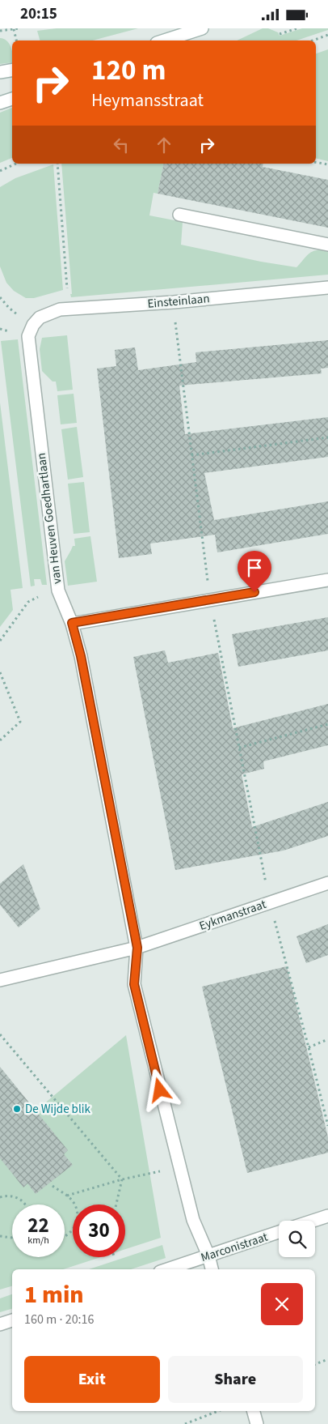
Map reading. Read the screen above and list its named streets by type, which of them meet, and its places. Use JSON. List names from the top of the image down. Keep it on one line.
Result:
{"streets":{"street":["Einsteinlaan","van Heuven Goedhartlaan","Eykmanstraat","Marconistraat"]},"crossings":[["Einsteinlaan","van Heuven Goedhartlaan"],["van Heuven Goedhartlaan","Eykmanstraat"],["van Heuven Goedhartlaan","Marconistraat"]],"places":["De Wijde blik"],"page":{"status":"20:15","turn":["120 m","Heymansstraat"],"speed":"22 km/h","limit":"30","heading":["1 min","160 m · 20:16"],"buttons":["Exit","Share"]}}
